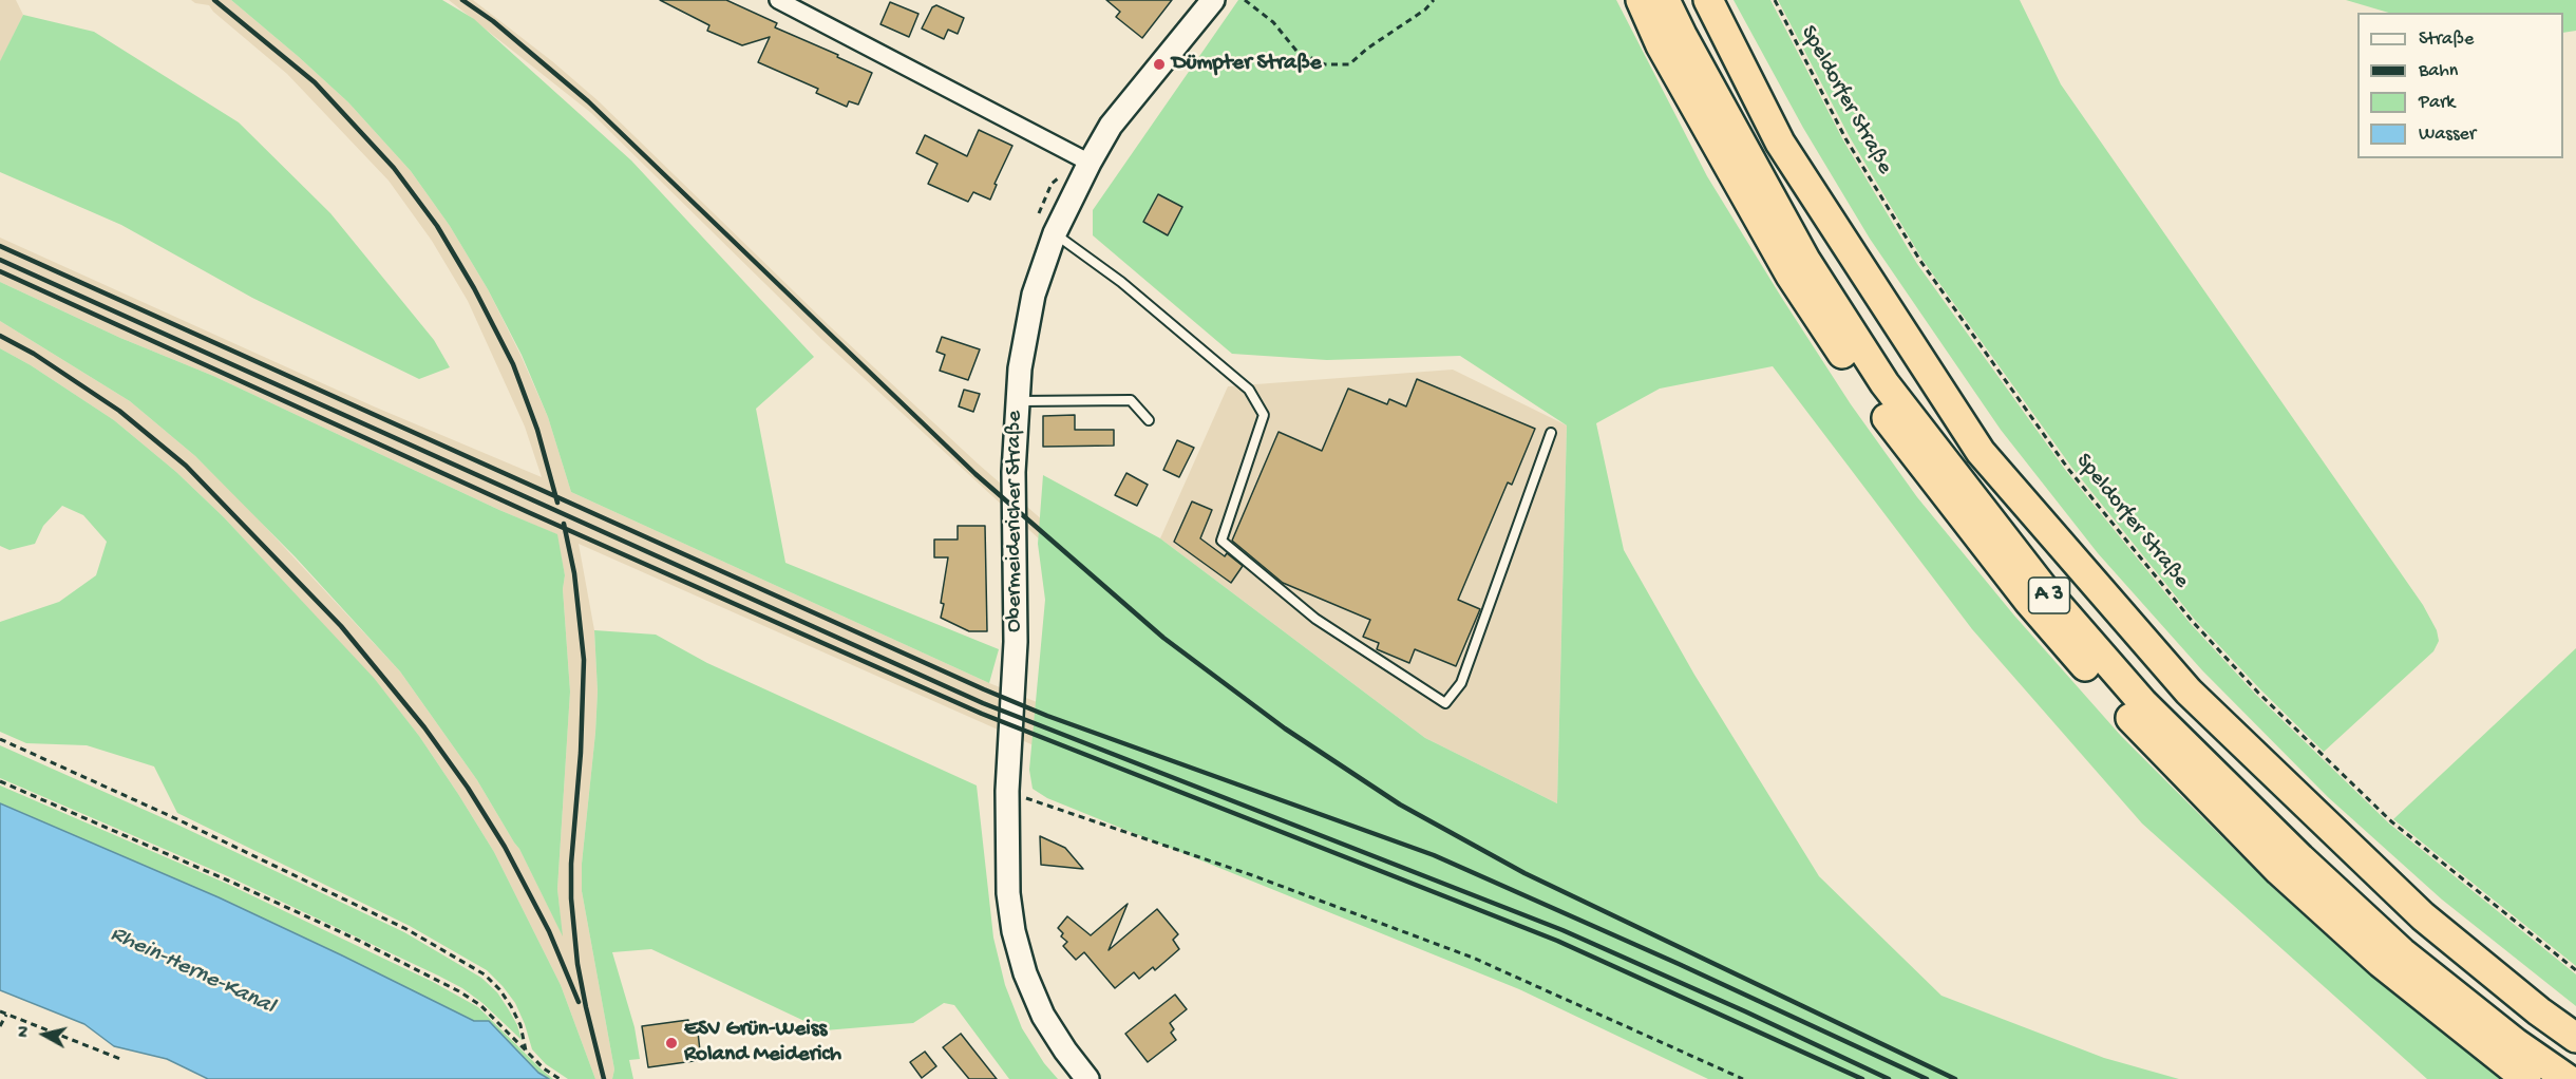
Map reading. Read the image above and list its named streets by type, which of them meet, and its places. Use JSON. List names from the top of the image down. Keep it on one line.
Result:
{"streets":{"highway":["A 3"],"main road":["Obermeidericher Straße"],"path":["Speldorfer Straße"]},"water":["Rhein-Herne-Kanal"],"places":["Dümpter Straße","ESV Grün-Weiss Roland Meiderich"],"legend":["Straße","Bahn","Park","Wasser"],"north":"left"}
